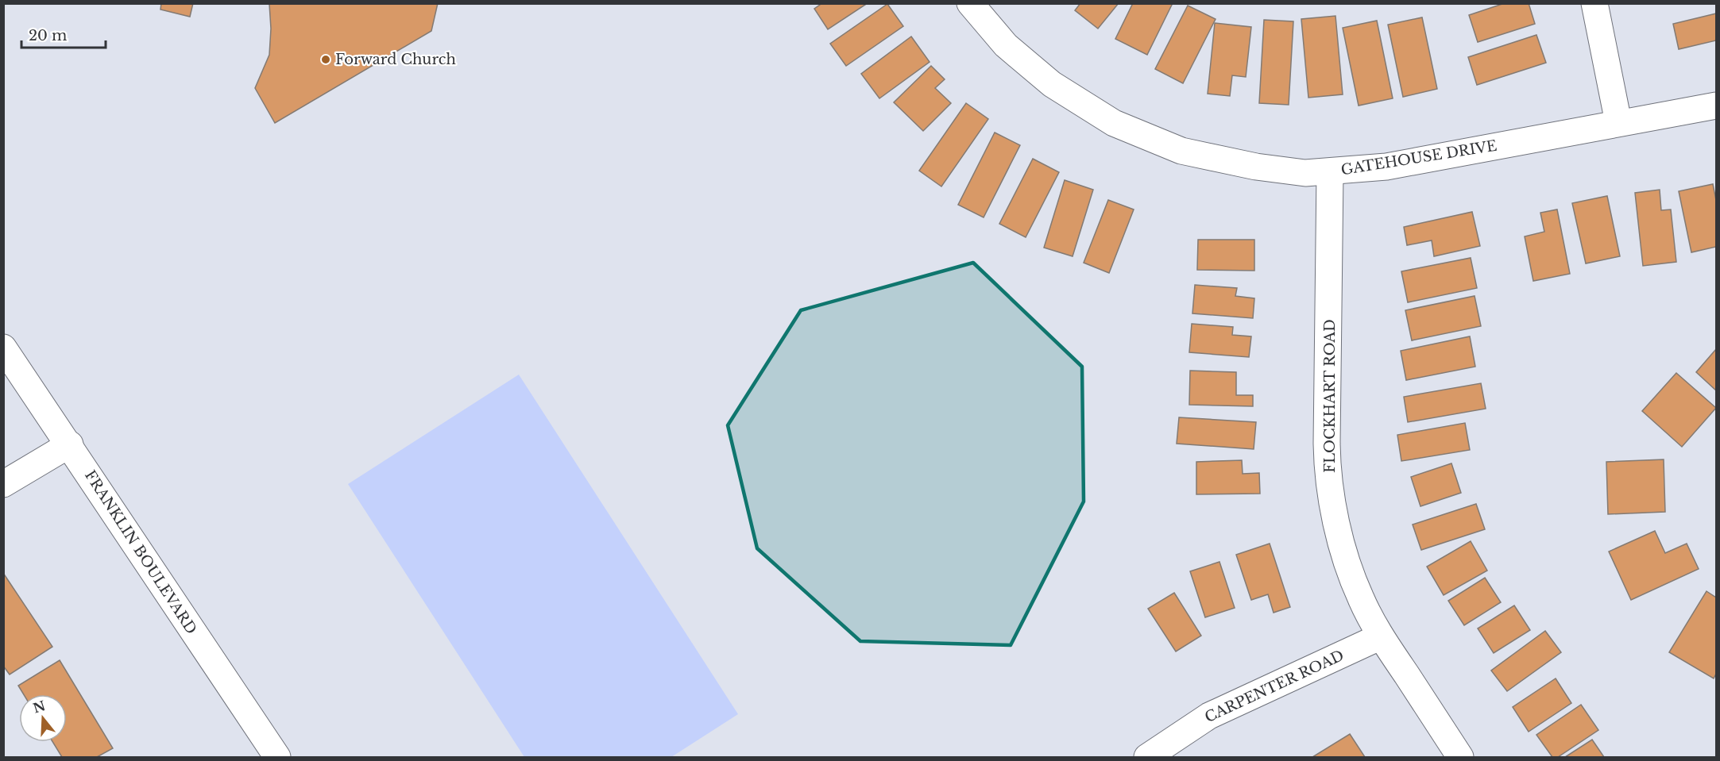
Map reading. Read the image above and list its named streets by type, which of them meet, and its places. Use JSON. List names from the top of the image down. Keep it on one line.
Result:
{"streets":{"street":["GATEHOUSE DRIVE","FLOCKHART ROAD","FRANKLIN BOULEVARD","CARPENTER ROAD"]},"crossings":[["GATEHOUSE DRIVE","FLOCKHART ROAD"],["FLOCKHART ROAD","CARPENTER ROAD"]],"places":["Forward Church"],"scale_bar":"20 m","north":"top"}
